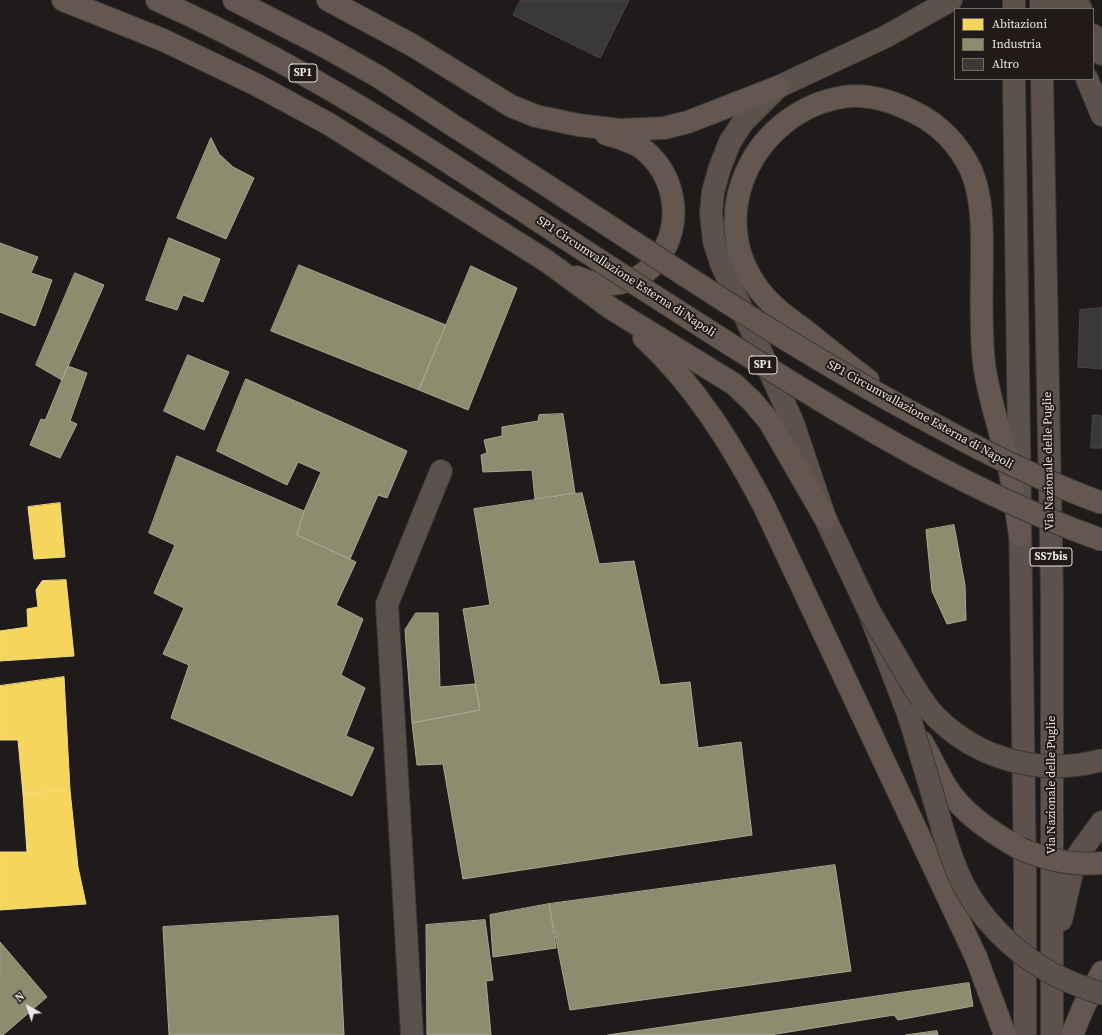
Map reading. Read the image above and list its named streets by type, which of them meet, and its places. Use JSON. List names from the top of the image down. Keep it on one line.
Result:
{"streets":{"highway":["SP1","SP1 Circumvallazione Esterna di Napoli"],"main road":["Via Nazionale delle Puglie","SS7bis"]},"legend":["Abitazioni","Industria","Altro"],"north":"top left"}
